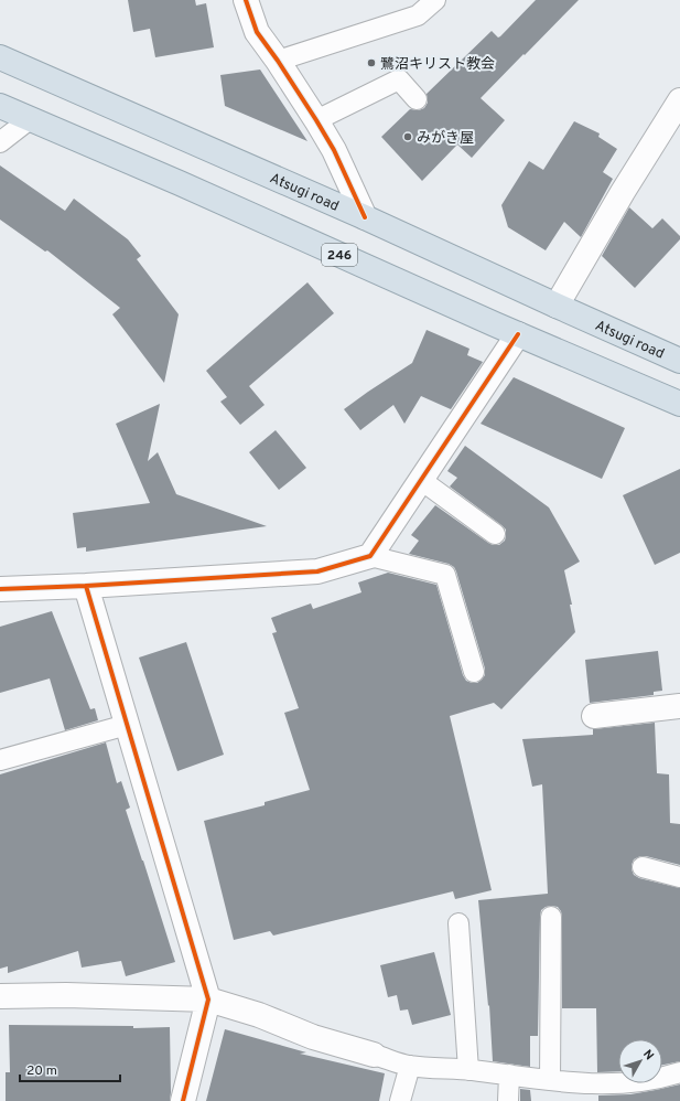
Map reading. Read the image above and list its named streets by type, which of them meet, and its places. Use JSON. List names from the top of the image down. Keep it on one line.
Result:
{"streets":{"highway":["Atsugi road","246"]},"places":["鷺沼キリスト教会","みがき屋"],"scale_bar":"20 m","north":"top right"}
